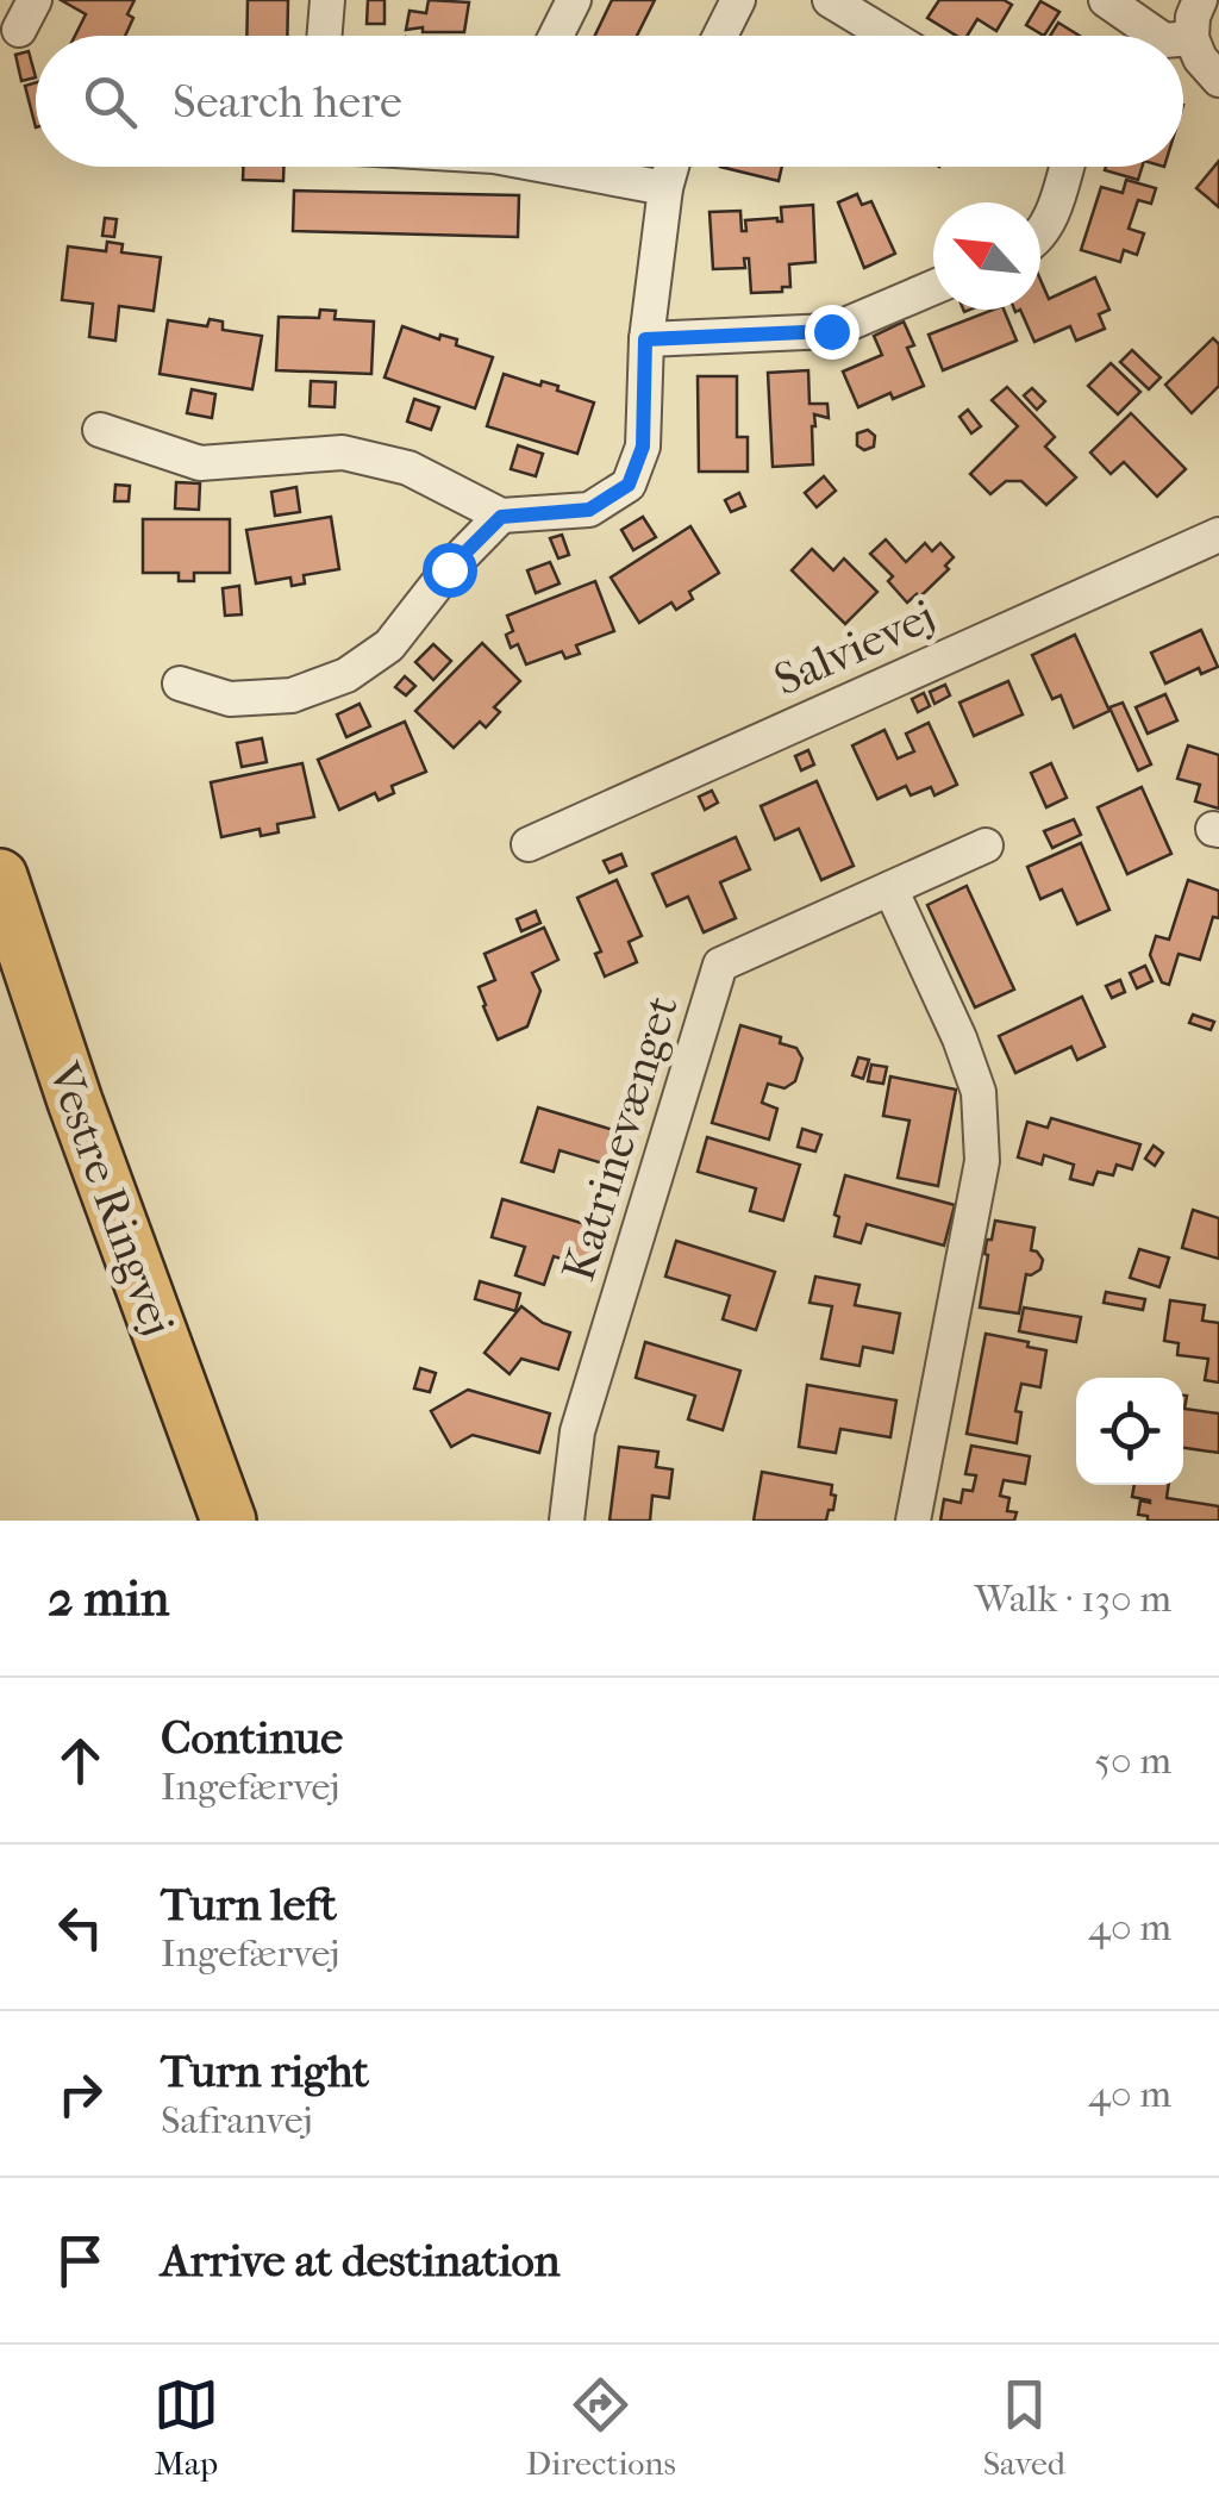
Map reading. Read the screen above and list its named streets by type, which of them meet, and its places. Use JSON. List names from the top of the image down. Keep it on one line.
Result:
{"streets":{"main road":["Vestre Ringvej"],"street":["Salvievej","Katrinevænget"]},"north":"top left","page":{"search":"Search here","heading":["2 min","Walk · 130 m"],"list":[["Continue","Ingefærvej","50 m"],["Turn left","Ingefærvej","40 m"],["Turn right","Safranvej","40 m"],"Arrive at destination"],"nav":["Map","Directions","Saved"]}}
